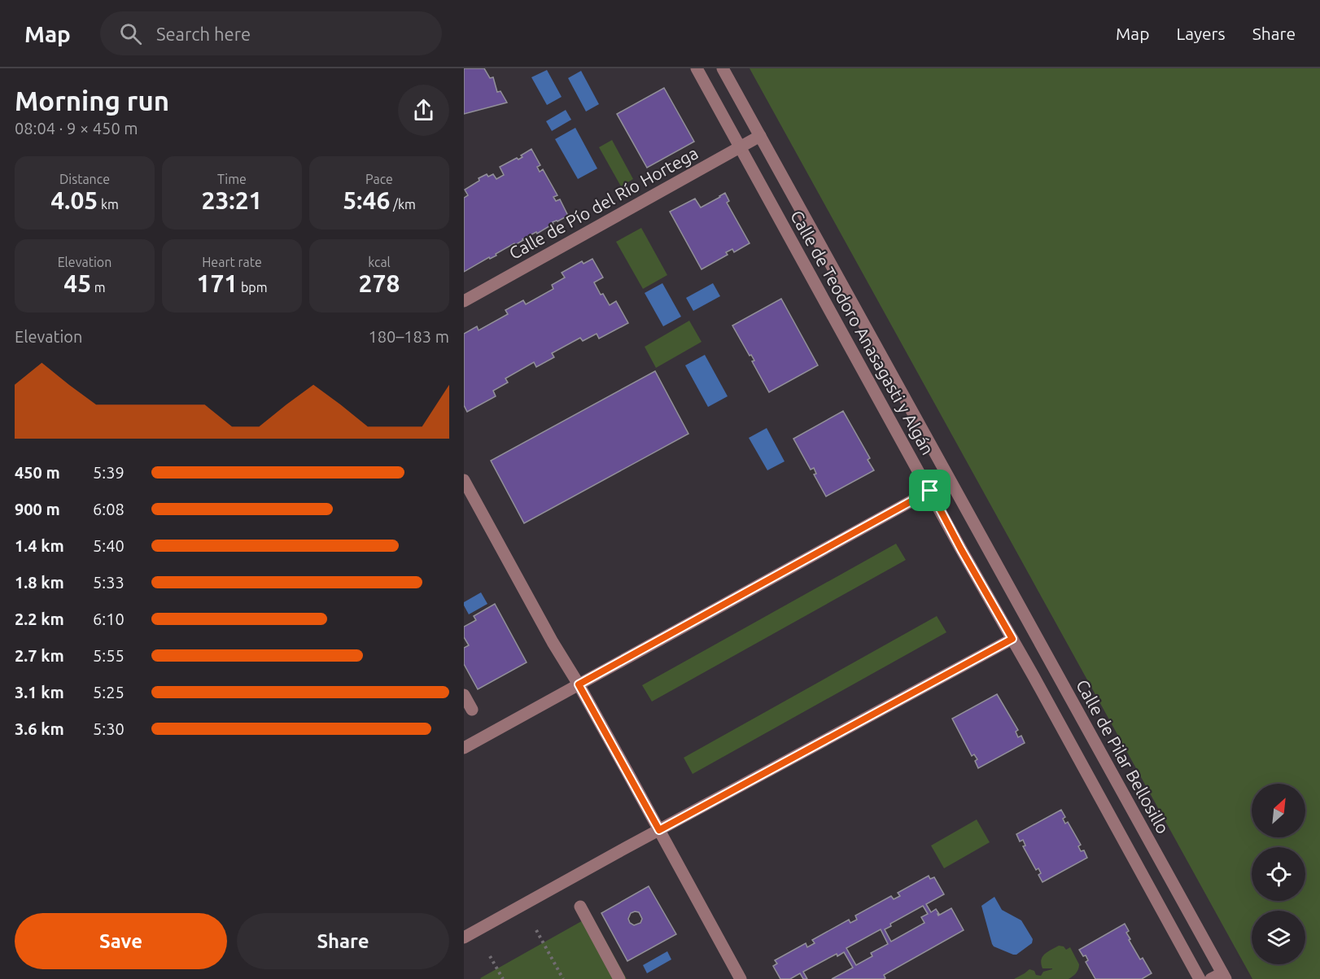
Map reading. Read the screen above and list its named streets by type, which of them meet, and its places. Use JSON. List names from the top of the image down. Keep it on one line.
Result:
{"streets":{"street":["Calle de Pío del Río Hortega","Calle de Teodoro Anasagasti y Algán","Calle de Pilar Bellosillo"]},"crossings":[["Calle de Pío del Río Hortega","Calle de Teodoro Anasagasti y Algán"],["Calle de Teodoro Anasagasti y Algán","Calle de Pilar Bellosillo"]],"north":"top right","page":{"header":"Map","search":"Search here","nav":["Map","Layers","Share"],"heading":["Morning run","08:04 · 9 × 450 m"],"stats":[["Distance","4.05 km"],["Time","23:21"],["Pace","5:46 /km"],["Elevation","45 m"],["Heart rate","171 bpm"],["kcal","278"]],"chart":["Elevation","180–183 m"],"list":[{"name":"450 m","note":"5:39"},{"name":"900 m","note":"6:08"},{"name":"1.4 km","note":"5:40"},{"name":"1.8 km","note":"5:33"},{"name":"2.2 km","note":"6:10"},{"name":"2.7 km","note":"5:55"},{"name":"3.1 km","note":"5:25"},{"name":"3.6 km","note":"5:30"}],"buttons":["Save","Share"]}}
